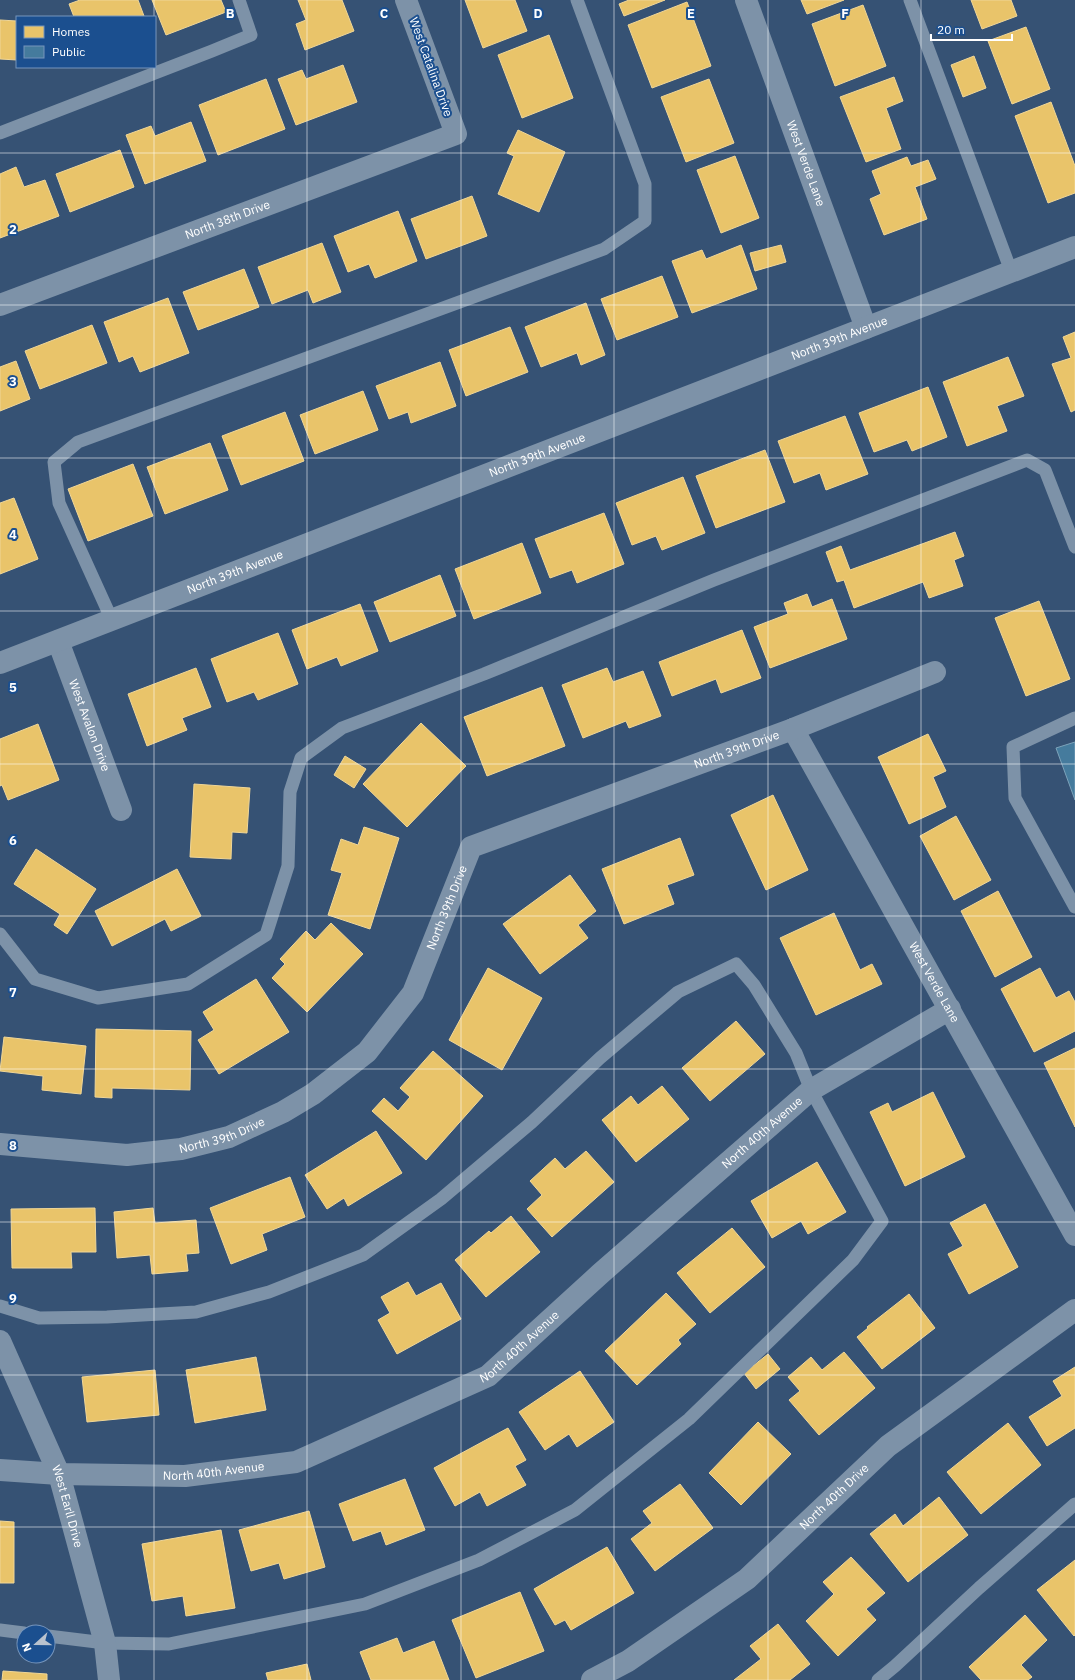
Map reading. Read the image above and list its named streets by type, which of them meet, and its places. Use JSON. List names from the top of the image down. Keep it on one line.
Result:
{"streets":{"street":["West Catalina Drive","West Verde Lane","North 38th Drive","North 39th Avenue","West Avalon Drive","North 39th Drive","North 40th Avenue","North 40th Drive","West Earll Drive"]},"crossings":[["West Catalina Drive","North 38th Drive"],["West Verde Lane","North 39th Avenue"],["West Verde Lane","North 39th Drive"],["West Verde Lane","North 40th Avenue"],["North 39th Avenue","West Avalon Drive"],["North 40th Avenue","West Earll Drive"]],"legend":["Homes","Public"],"scale_bar":"20 m","north":"left","grid":{"columns":["B","C","D","E","F"],"rows":["2","3","4","5","6","7","8","9"]}}
